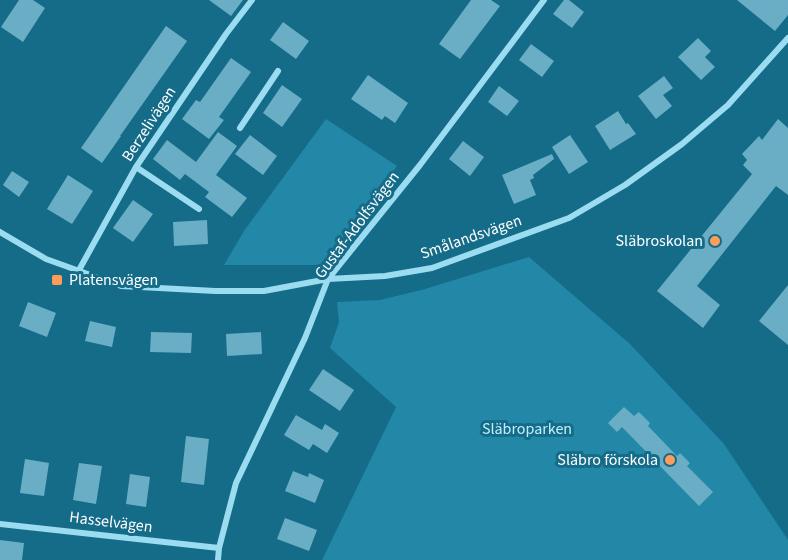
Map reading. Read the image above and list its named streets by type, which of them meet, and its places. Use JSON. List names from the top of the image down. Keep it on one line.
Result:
{"streets":{"street":["Berzelivägen","Gustaf-Adolfsvägen","Smålandsvägen","Hasselvägen"]},"crossings":[["Berzelivägen","Smålandsvägen"],["Gustaf-Adolfsvägen","Smålandsvägen"],["Gustaf-Adolfsvägen","Hasselvägen"]],"parks":["Släbroparken"],"places":{"other":["Släbroskolan","Släbro förskola"],"transit":["Platensvägen"]}}
